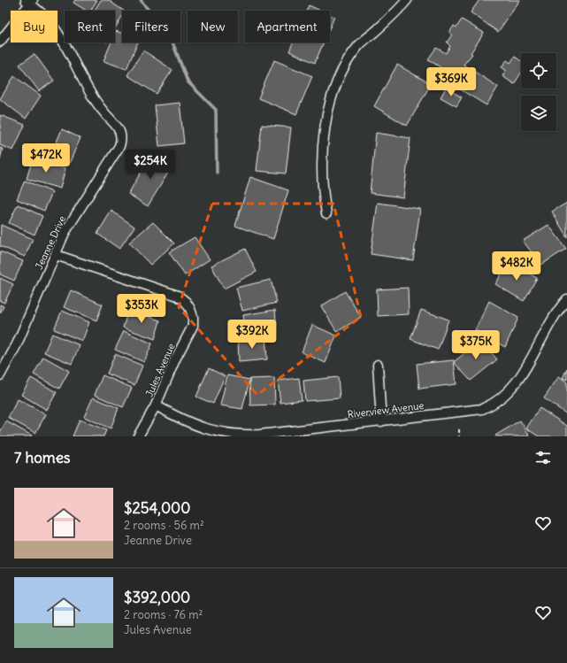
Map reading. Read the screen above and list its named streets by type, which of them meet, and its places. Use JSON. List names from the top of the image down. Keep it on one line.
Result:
{"streets":{"street":["Jeanne Drive","Jules Avenue","Riverview Avenue"]},"crossings":[["Jeanne Drive","Jules Avenue"],["Jules Avenue","Riverview Avenue"]],"page":{"chip":["Buy","Rent","Filters","New","Apartment"],"price":["$369K","$472K","$254K","$482K","$353K","$392K","$375K"],"heading":"7 homes","list":[{"name":"$254,000","note":"2 rooms · 56 m² · Jeanne Drive"},{"name":"$392,000","note":"2 rooms · 76 m² · Jules Avenue"}]}}
